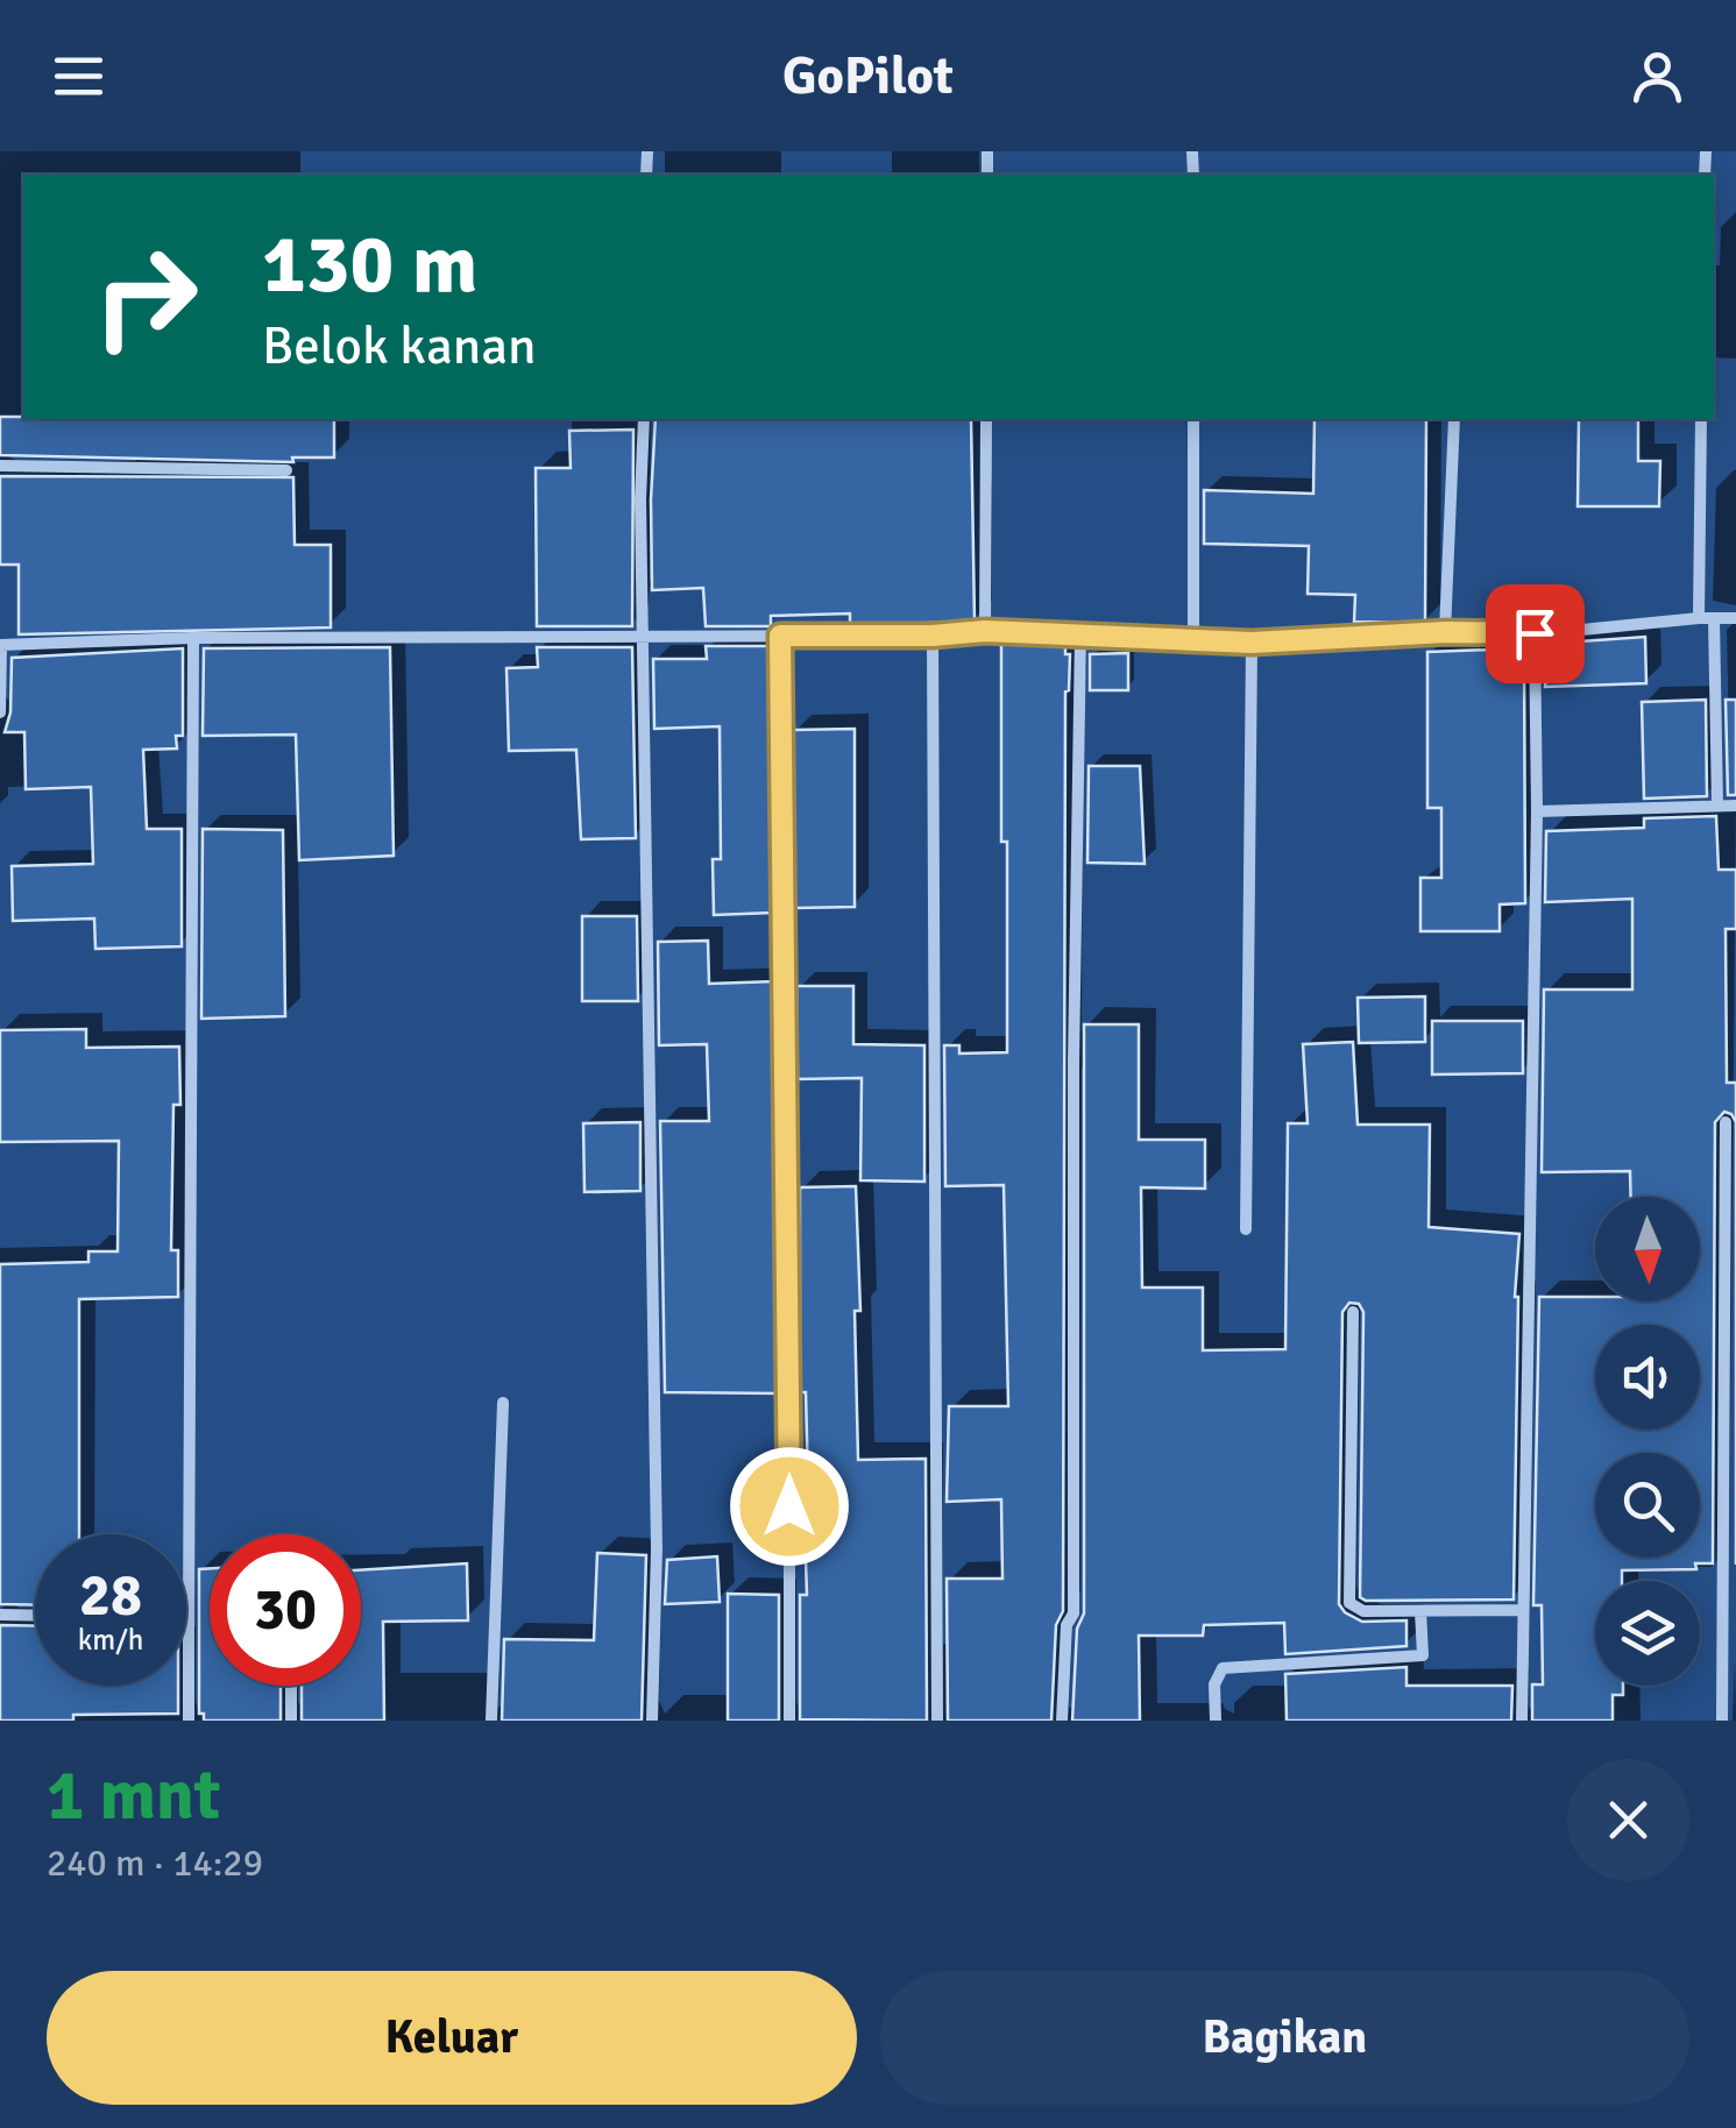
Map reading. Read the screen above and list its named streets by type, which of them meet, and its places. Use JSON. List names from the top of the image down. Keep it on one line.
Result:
{"north":"bottom","page":{"header":"GoPilot","turn":["130 m","Belok kanan"],"speed":"28 km/h","limit":"30","heading":["1 mnt","240 m · 14:29"],"buttons":["Keluar","Bagikan"]}}
